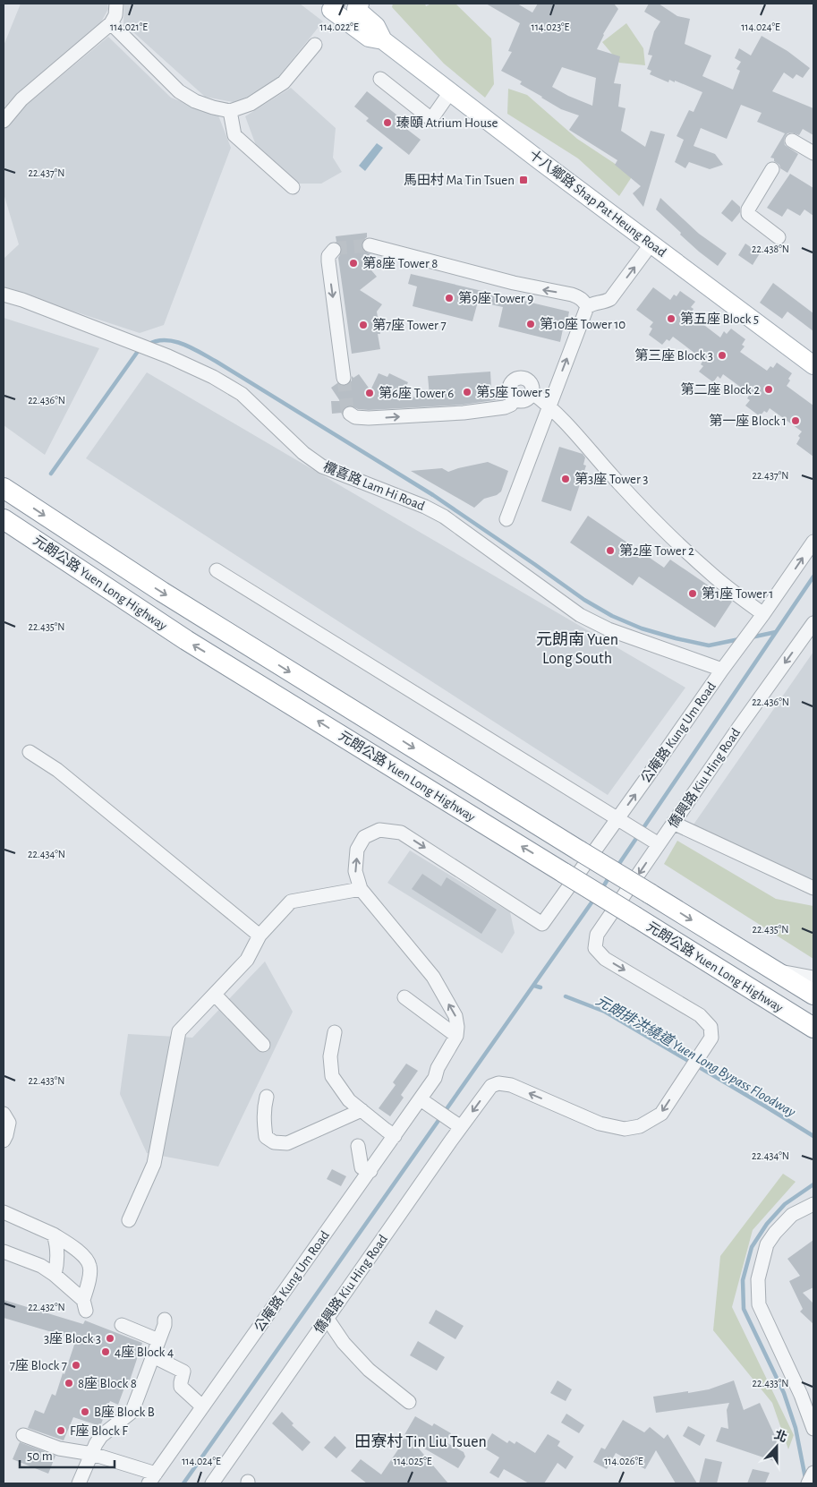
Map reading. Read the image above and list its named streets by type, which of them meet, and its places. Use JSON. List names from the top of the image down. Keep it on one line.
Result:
{"streets":{"highway":["元朗公路 Yuen Long Highway"],"main road":["十八鄉路 Shap Pat Heung Road"],"street":["欖喜路 Lam Hi Road","公庵路 Kung Um Road","僑興路 Kiu Hing Road"]},"crossings":[["欖喜路 Lam Hi Road","公庵路 Kung Um Road"]],"districts":["元朗南 Yuen Long South","田寮村 Tin Liu Tsuen"],"water":["元朗排洪繞道 Yuen Long Bypass Floodway"],"places":{"other":["瑧頤 Atrium House","第8座 Tower 8","第9座 Tower 9","第五座 Block 5","第10座 Tower 10","第7座 Tower 7","第三座 Block 3","第二座 Block 2","第5座 Tower 5","第6座 Tower 6","第一座 Block 1","第3座 Tower 3","第2座 Tower 2","第1座 Tower 1","3座 Block 3","4座 Block 4","7座 Block 7","8座 Block 8","B座 Block B","F座 Block F"],"transit":["馬田村 Ma Tin Tsuen"]},"scale_bar":"50 m","north":"top","coordinates":["114.024°E","114.021°E","114.022°E","114.023°E","22.437°N","22.438°N","22.436°N","22.435°N","22.434°N","22.433°N","22.432°N","114.025°E","114.026°E"]}
